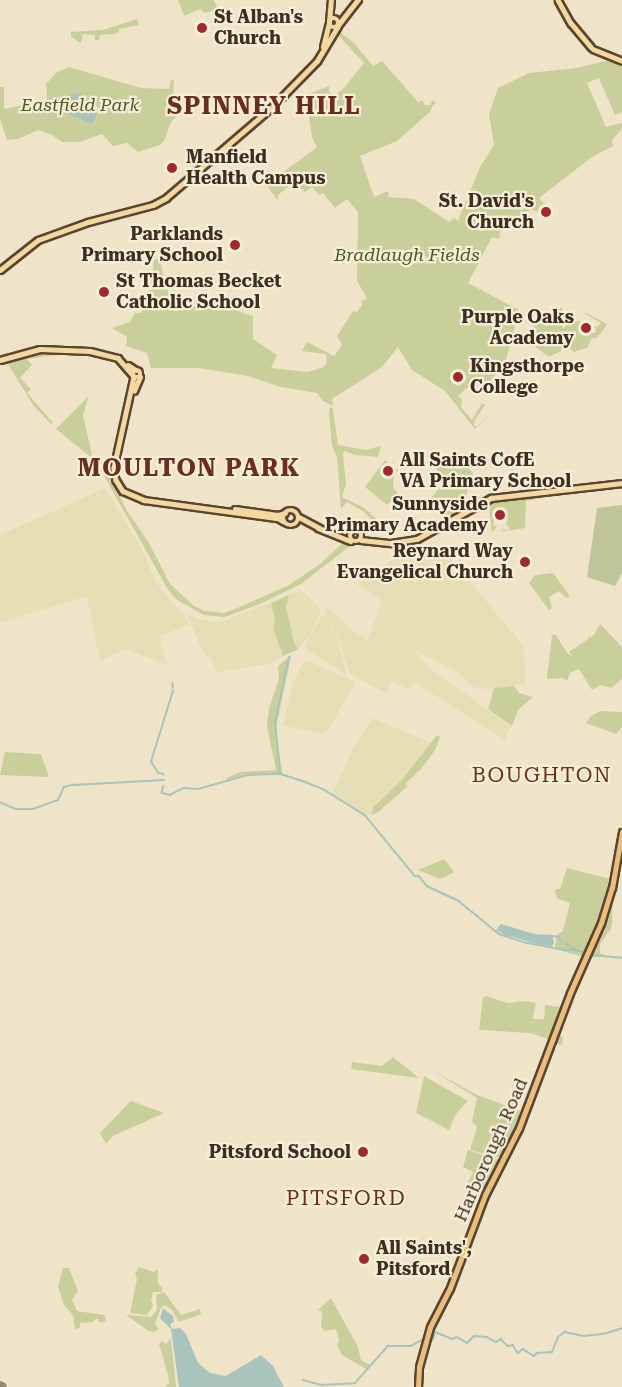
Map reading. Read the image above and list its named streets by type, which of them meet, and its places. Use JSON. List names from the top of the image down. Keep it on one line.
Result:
{"streets":{"highway":["Harborough Road"]},"districts":["SPINNEY HILL","MOULTON PARK","BOUGHTON","PITSFORD"],"parks":["Eastfield Park","Bradlaugh Fields"],"places":["St Alban's Church","Manfield Health Campus","St. David's Church","Parklands Primary School","St Thomas Becket Catholic School","Purple Oaks Academy","Kingsthorpe College","All Saints CofE VA Primary School","Sunnyside Primary Academy","Reynard Way Evangelical Church","Pitsford School","All Saints', Pitsford"]}
